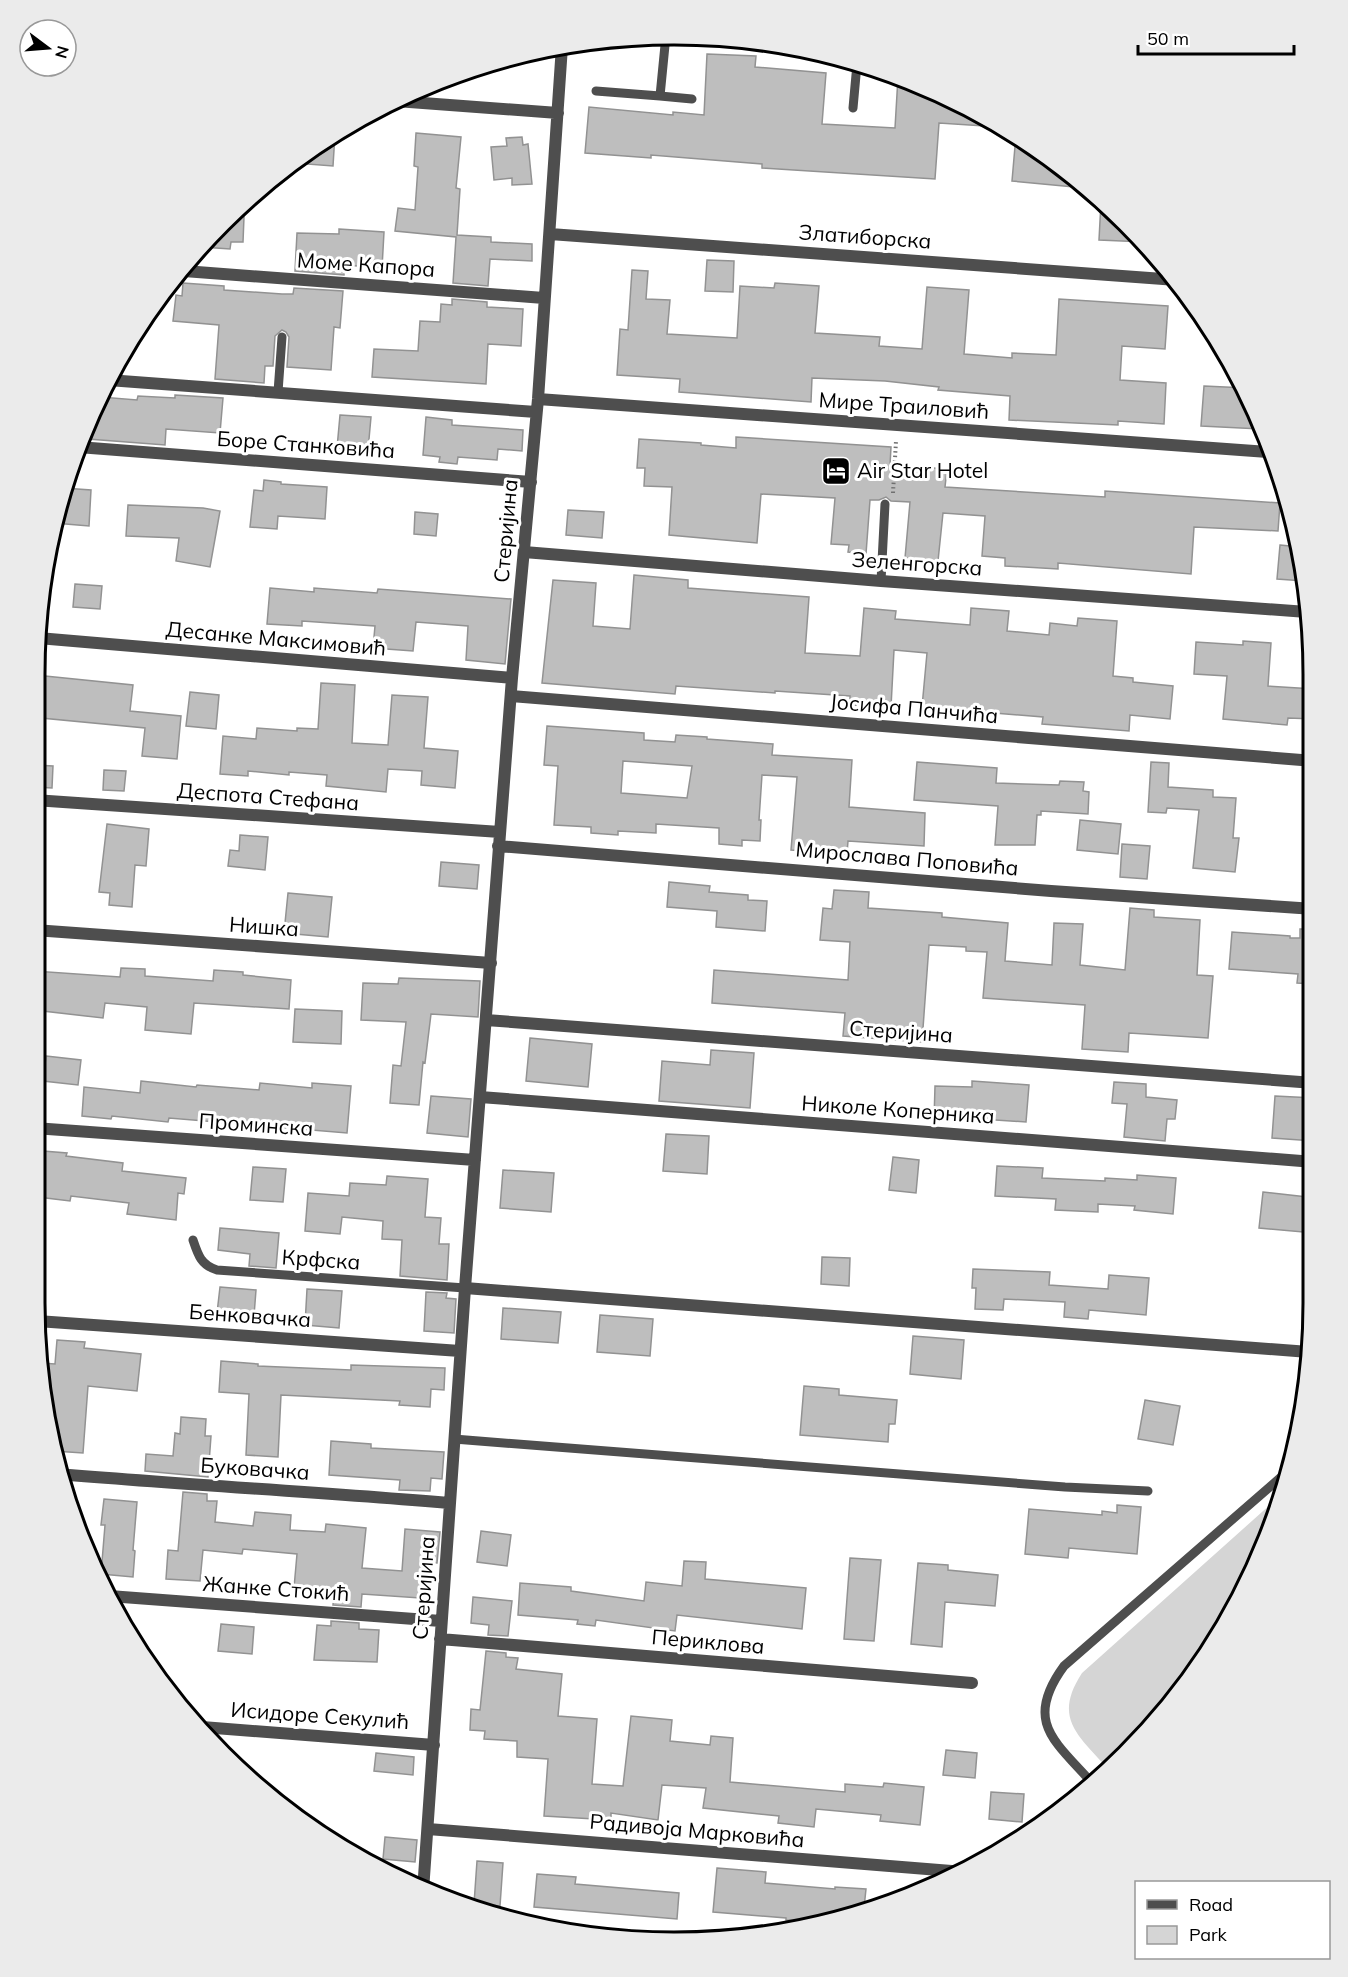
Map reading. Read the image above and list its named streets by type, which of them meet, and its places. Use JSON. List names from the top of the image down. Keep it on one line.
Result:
{"streets":{"street":["Златиборска","Моме Капора","Мире Траиловић","Боре Станковића","Стеријина","Зеленгорска","Десанке Максимовић","Јосифа Панчића","Деспота Стефана","Мирослава Поповића","Нишка","Николе Коперника","Проминска","Бенковачка","Буковачка","Жанке Стокић","Периклова","Исидоре Секулић","Радивоја Марковића"],"lane":["Крфска"]},"crossings":[["Златиборска","Стеријина"],["Моме Капора","Стеријина"],["Мире Траиловић","Стеријина"],["Боре Станковића","Стеријина"],["Стеријина","Зеленгорска"],["Стеријина","Десанке Максимовић"],["Стеријина","Јосифа Панчића"],["Стеријина","Деспота Стефана"],["Стеријина","Мирослава Поповића"],["Стеријина","Нишка"],["Стеријина","Николе Коперника"],["Стеријина","Проминска"],["Стеријина","Крфска"],["Стеријина","Бенковачка"],["Стеријина","Буковачка"],["Стеријина","Жанке Стокић"],["Стеријина","Периклова"],["Стеријина","Исидоре Секулић"],["Стеријина","Радивоја Марковића"]],"places":{"hotel":["Air Star Hotel"]},"legend":["Road","Park"],"scale_bar":"50 m","north":"right"}
